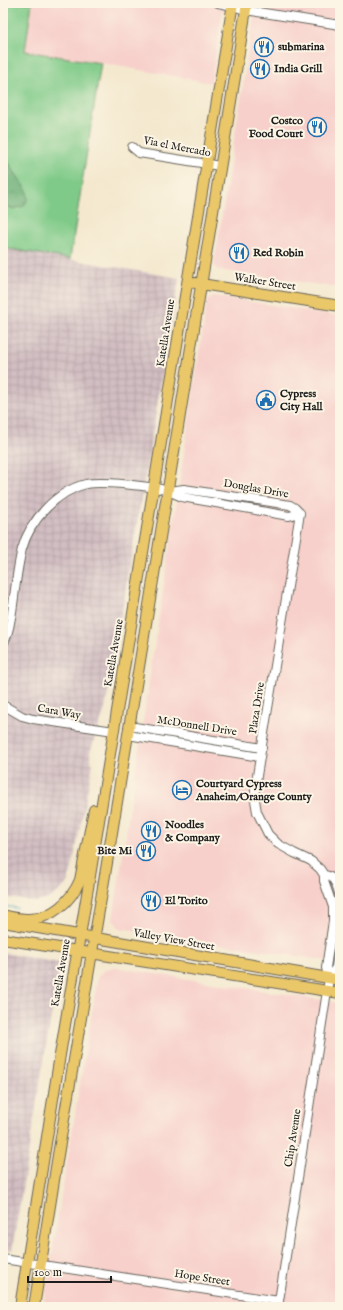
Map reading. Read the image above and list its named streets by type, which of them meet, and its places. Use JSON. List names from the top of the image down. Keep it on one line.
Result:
{"streets":{"main road":["Walker Street","Katella Avenue","Valley View Street"],"street":["Via el Mercado","Douglas Drive","Plaza Drive","Cara Way","McDonnell Drive","Chip Avenue","Hope Street"]},"crossings":[["Via el Mercado","Katella Avenue"],["Walker Street","Katella Avenue"],["Katella Avenue","Douglas Drive"],["Katella Avenue","Cara Way"],["Katella Avenue","Valley View Street"],["Katella Avenue","Hope Street"],["Douglas Drive","Plaza Drive"],["Plaza Drive","McDonnell Drive"],["Plaza Drive","Valley View Street"],["Plaza Drive","Chip Avenue"],["Valley View Street","Chip Avenue"],["Chip Avenue","Hope Street"]],"places":{"restaurant":["submarina","India Grill","Costco Food Court","Red Robin","Noodles & Company","Bite Mi","El Torito"],"public building":["Cypress City Hall"],"hotel":["Courtyard Cypress Anaheim/Orange County"]},"scale_bar":"100 m"}
